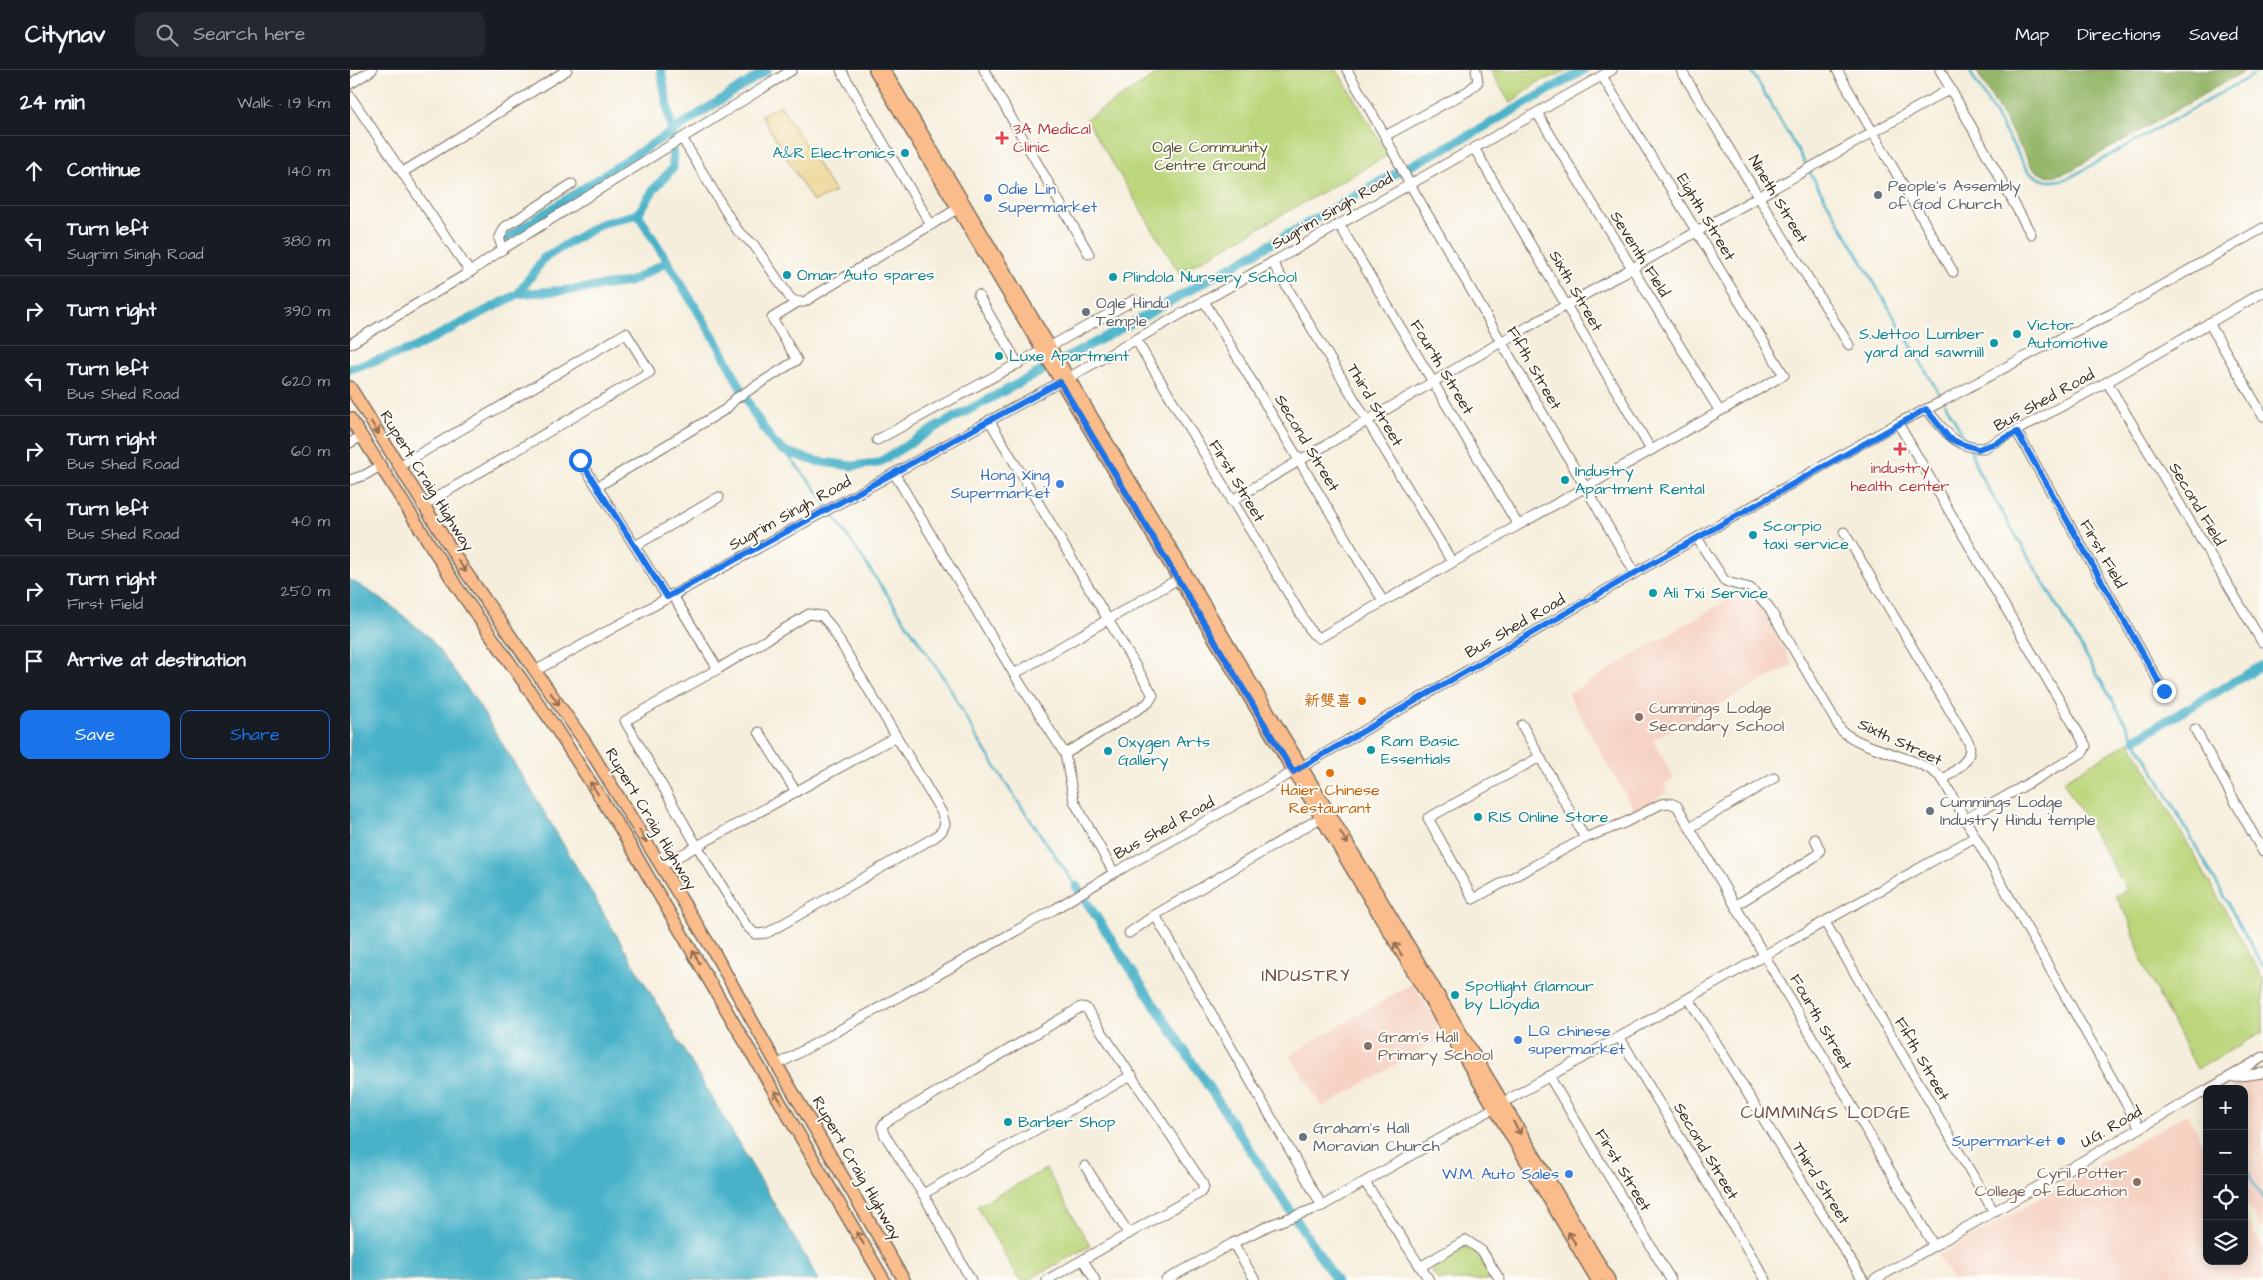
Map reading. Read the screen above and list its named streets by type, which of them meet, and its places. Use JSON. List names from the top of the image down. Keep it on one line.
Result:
{"streets":{"main road":["Rupert Craig Highway"],"street":["Nineth Street","Sugrim Singh Road","Eighth Street","Seventh Field","Sixth Street","Fourth Street","Fifth Street","Bus Shed Road","Third Street","Second Street","First Street","Second Field","First Field","U.G. Road"]},"crossings":[["Sugrim Singh Road","Eighth Street"],["Sugrim Singh Road","Seventh Field"],["Sugrim Singh Road","Sixth Street"],["Sugrim Singh Road","Fourth Street"],["Sugrim Singh Road","Fifth Street"],["Sugrim Singh Road","Third Street"],["Sugrim Singh Road","Second Street"],["Sugrim Singh Road","Rupert Craig Highway"],["Sugrim Singh Road","First Street"],["Eighth Street","Seventh Field"],["Sixth Street","Bus Shed Road"],["Sixth Street","U.G. Road"],["Fourth Street","U.G. Road"],["Fifth Street","Bus Shed Road"],["Fifth Street","U.G. Road"],["Bus Shed Road","Rupert Craig Highway"],["Bus Shed Road","Second Field"],["Bus Shed Road","First Field"],["Second Street","First Street"]],"districts":["INDUSTRY","CUMMINGS LODGE"],"parks":["Ogle Community Centre Ground"],"places":{"health":["3A Medical Clinic","industry health center"],"other":["A&R Electronics","People's Assembly of God Church","Odie Lin Supermarket","Omar Auto spares","Plindola Nursery School","Ogle Hindu Temple","Victor Automotive","S.Jettoo Lumber yard and sawmill","Luxe Apartment","Industry Apartment Rental","Hong Xing Supermarket","Scorpio taxi service","Ali Txi Service","新雙喜","Cummings Lodge Secondary School","Ram Basic Essentials","Oxygen Arts Gallery","Haier Chinese Restaurant","Cummings Lodge Industry Hindu temple","RIS Online Store","Spotlight Glamour by Lloydia","LQ chinese supermarket","Gram's Hall Primary School","Barber Shop","Graham's Hall Moravian Church","Supermarket","W.M. Auto Sales","Cyril Potter College of Education"]},"page":{"header":"Citynav","search":"Search here","nav":["Map","Directions","Saved"],"heading":["24 min","Walk · 1.9 km"],"list":[["Continue","140 m"],["Turn left","Sugrim Singh Road","380 m"],["Turn right","390 m"],["Turn left","Bus Shed Road","620 m"],["Turn right","Bus Shed Road","60 m"],["Turn left","Bus Shed Road","40 m"],["Turn right","First Field","250 m"],"Arrive at destination"],"buttons":["Save","Share"],"map_buttons":["+","−"]}}
